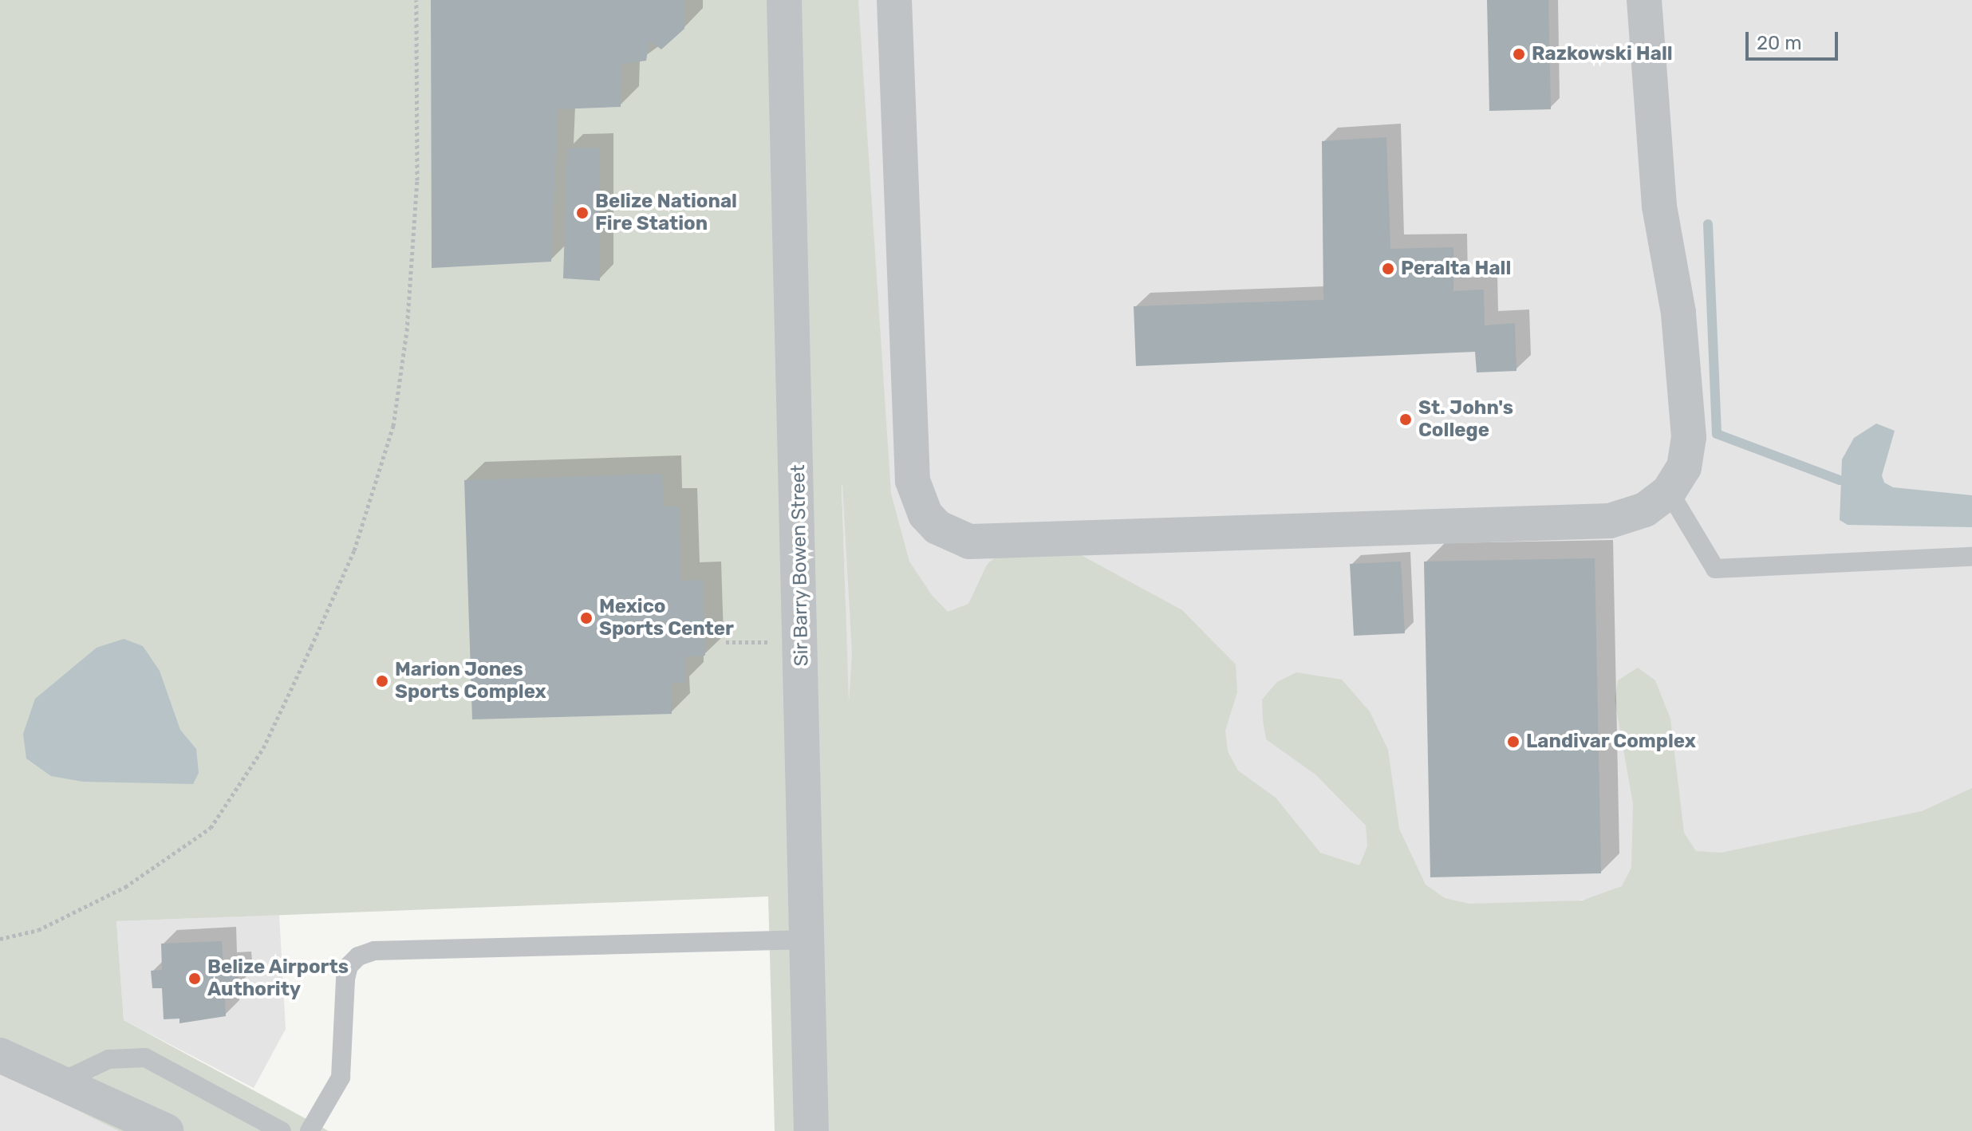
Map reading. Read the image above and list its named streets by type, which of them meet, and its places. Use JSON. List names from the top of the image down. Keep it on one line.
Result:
{"streets":{"street":["Sir Barry Bowen Street"]},"places":["Razkowski Hall","Belize National Fire Station","Peralta Hall","St. John's College","Mexico Sports Center","Marion Jones Sports Complex","Landivar Complex","Belize Airports Authority"],"scale_bar":"20 m"}
